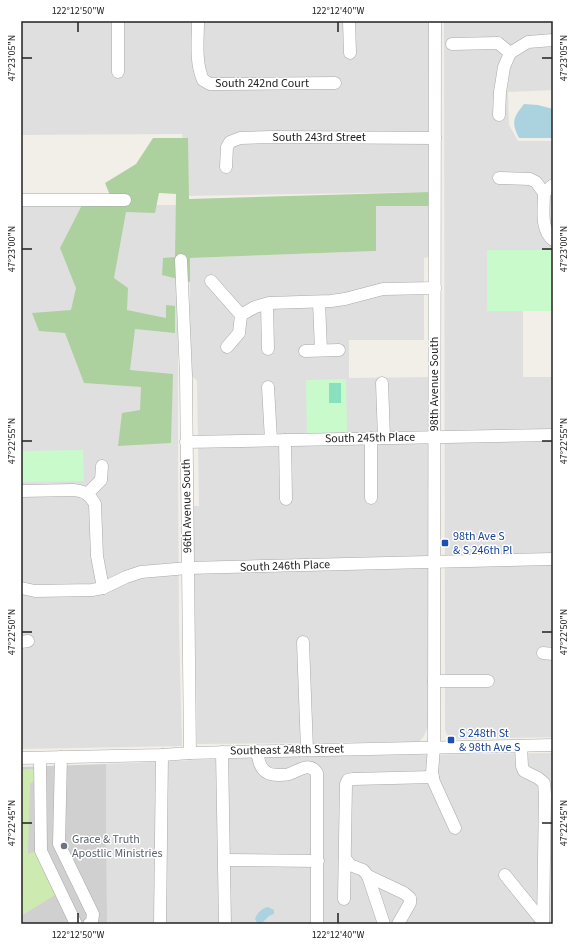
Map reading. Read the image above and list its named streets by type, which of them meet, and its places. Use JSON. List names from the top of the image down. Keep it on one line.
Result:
{"streets":{"street":["South 242nd Court","South 243rd Street","98th Avenue South","South 245th Place","96th Avenue South","South 246th Place","Southeast 248th Street"]},"crossings":[["South 243rd Street","98th Avenue South"],["98th Avenue South","South 245th Place"],["98th Avenue South","South 246th Place"],["98th Avenue South","Southeast 248th Street"],["South 245th Place","96th Avenue South"],["96th Avenue South","South 246th Place"],["96th Avenue South","Southeast 248th Street"]],"places":{"transit":["98th Ave S & S 246th Pl","S 248th St & 98th Ave S"],"other":["Grace & Truth Apostlic Ministries"]},"coordinates":["122°12'50\"W","122°12'40\"W","47°23'05\"N","47°23'00\"N","47°22'55\"N","47°22'50\"N","47°22'45\"N"]}
